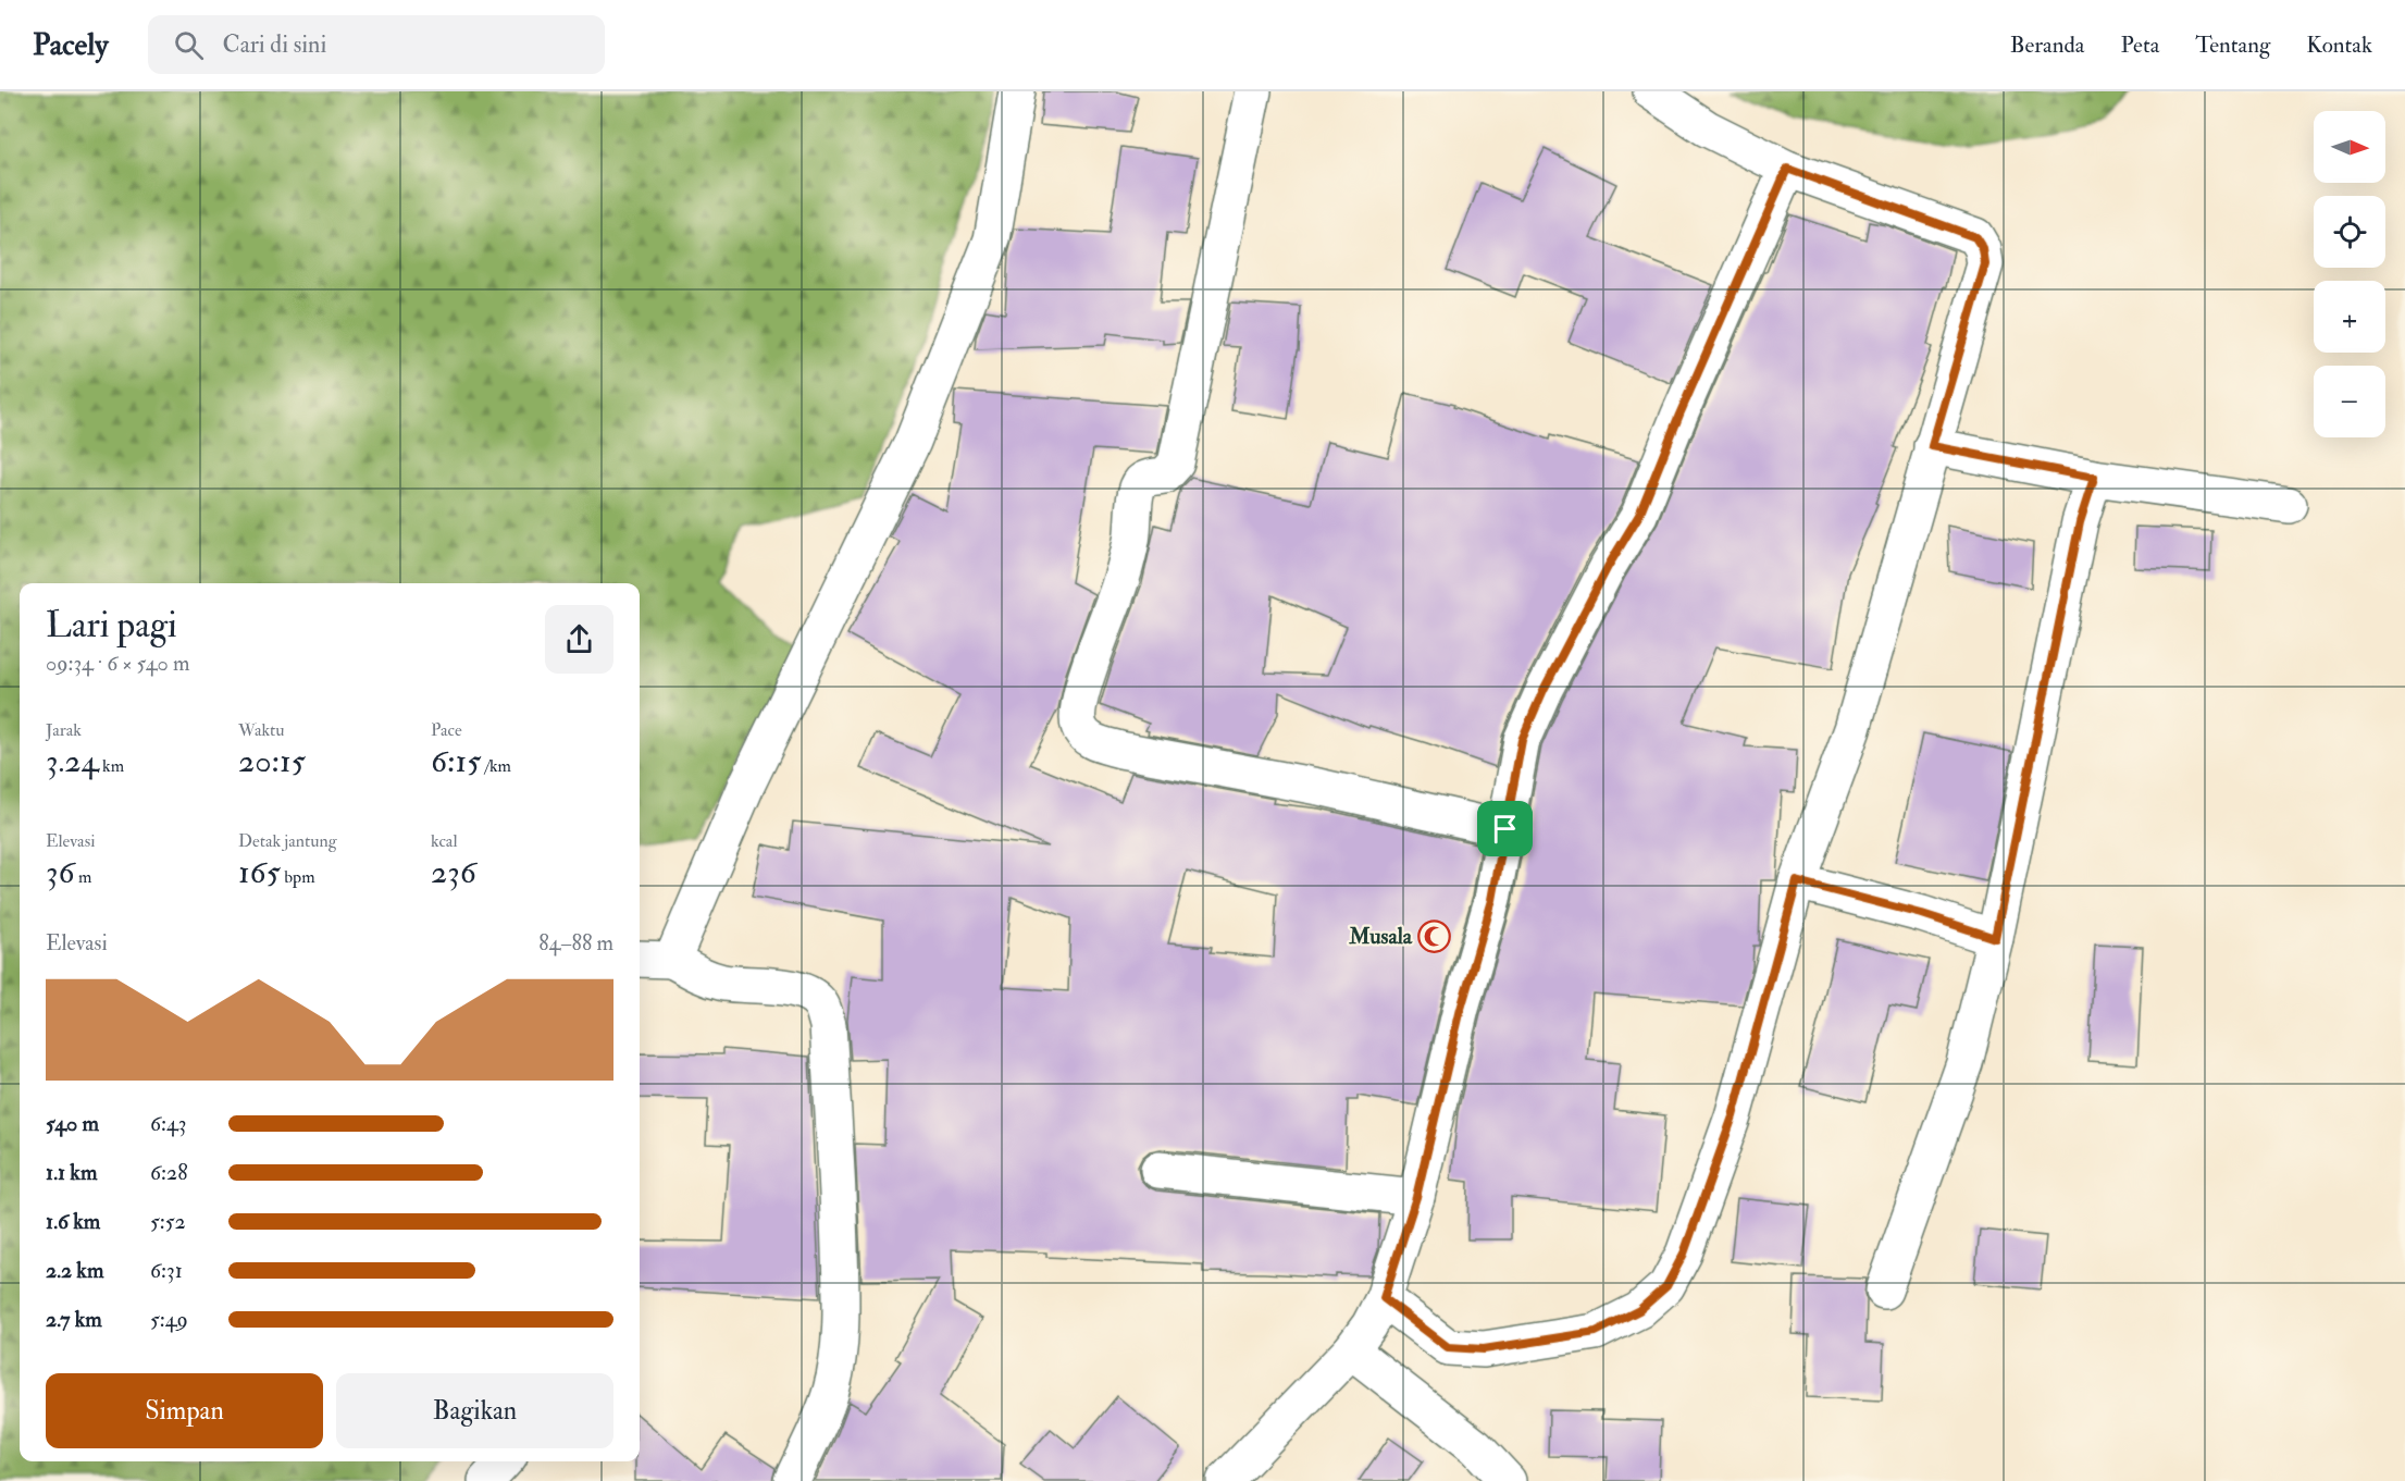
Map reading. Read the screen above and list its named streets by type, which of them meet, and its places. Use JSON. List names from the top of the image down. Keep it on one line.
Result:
{"places":{"mosque":["Musala"]},"north":"right","page":{"header":"Pacely","search":"Cari di sini","nav":["Beranda","Peta","Tentang","Kontak"],"map_buttons":["+","−"],"heading":["Lari pagi","09:34 · 6 × 540 m"],"stats":[["Jarak","3.24 km"],["Waktu","20:15"],["Pace","6:15 /km"],["Elevasi","36 m"],["Detak jantung","165 bpm"],["kcal","236"]],"chart":["Elevasi","84–88 m"],"list":[{"name":"540 m","note":"6:43"},{"name":"1.1 km","note":"6:28"},{"name":"1.6 km","note":"5:52"},{"name":"2.2 km","note":"6:31"},{"name":"2.7 km","note":"5:49"}],"buttons":["Simpan","Bagikan"]}}
